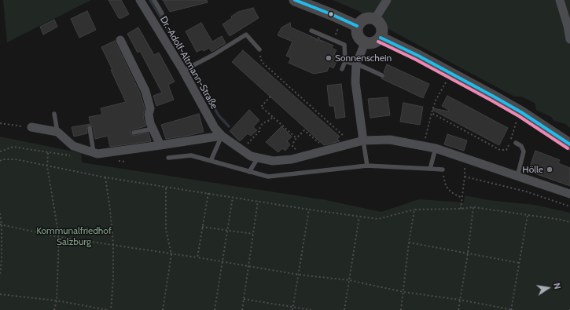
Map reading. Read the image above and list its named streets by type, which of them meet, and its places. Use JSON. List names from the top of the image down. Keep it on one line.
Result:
{"streets":{"street":["Dr.-Adolf-Altmann-Straße"]},"parks":["Kommunalfriedhof Salzburg"],"places":["Sonnenschein","Hölle"],"north":"right"}
